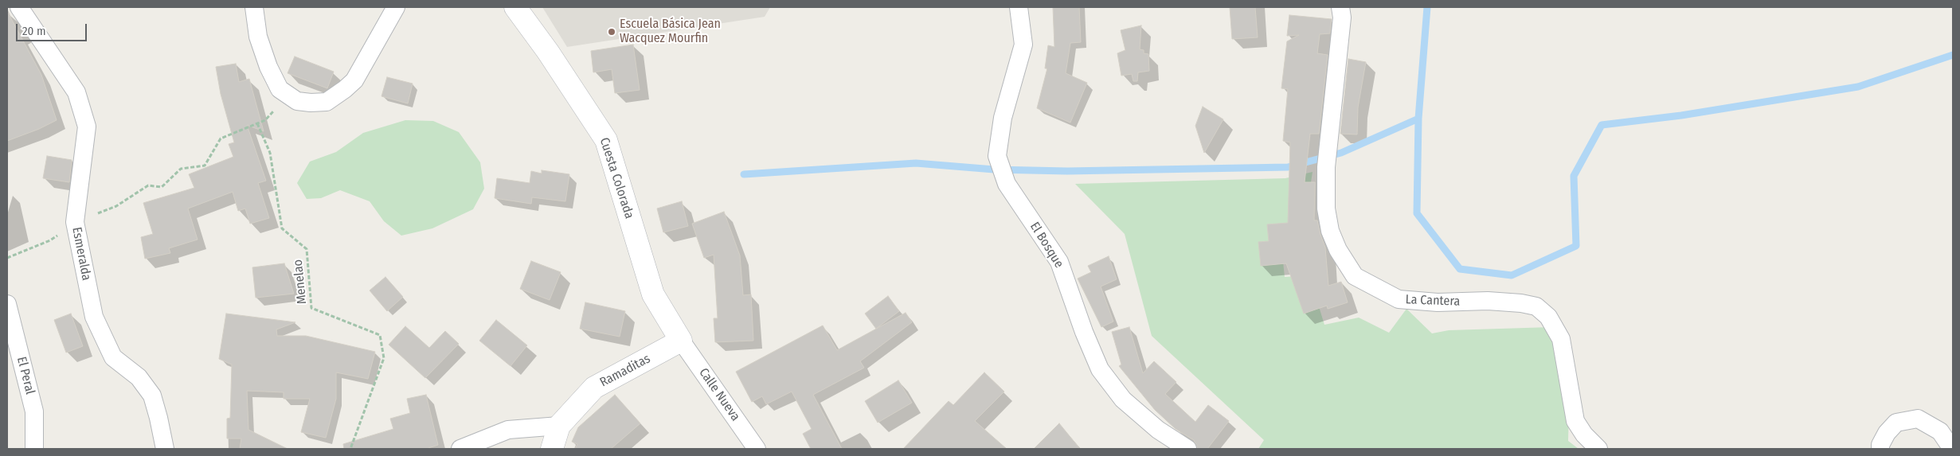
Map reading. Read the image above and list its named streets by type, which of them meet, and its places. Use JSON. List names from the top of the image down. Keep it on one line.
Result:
{"streets":{"street":["Cuesta Colorada","El Bosque","Esmeralda","La Cantera","Ramaditas","El Peral","Calle Nueva"],"path":["Menelao"]},"crossings":[["Cuesta Colorada","Ramaditas"],["Cuesta Colorada","Calle Nueva"],["Ramaditas","Calle Nueva"]],"places":["Escuela Básica Jean Wacquez Mourfin"],"scale_bar":"20 m"}
